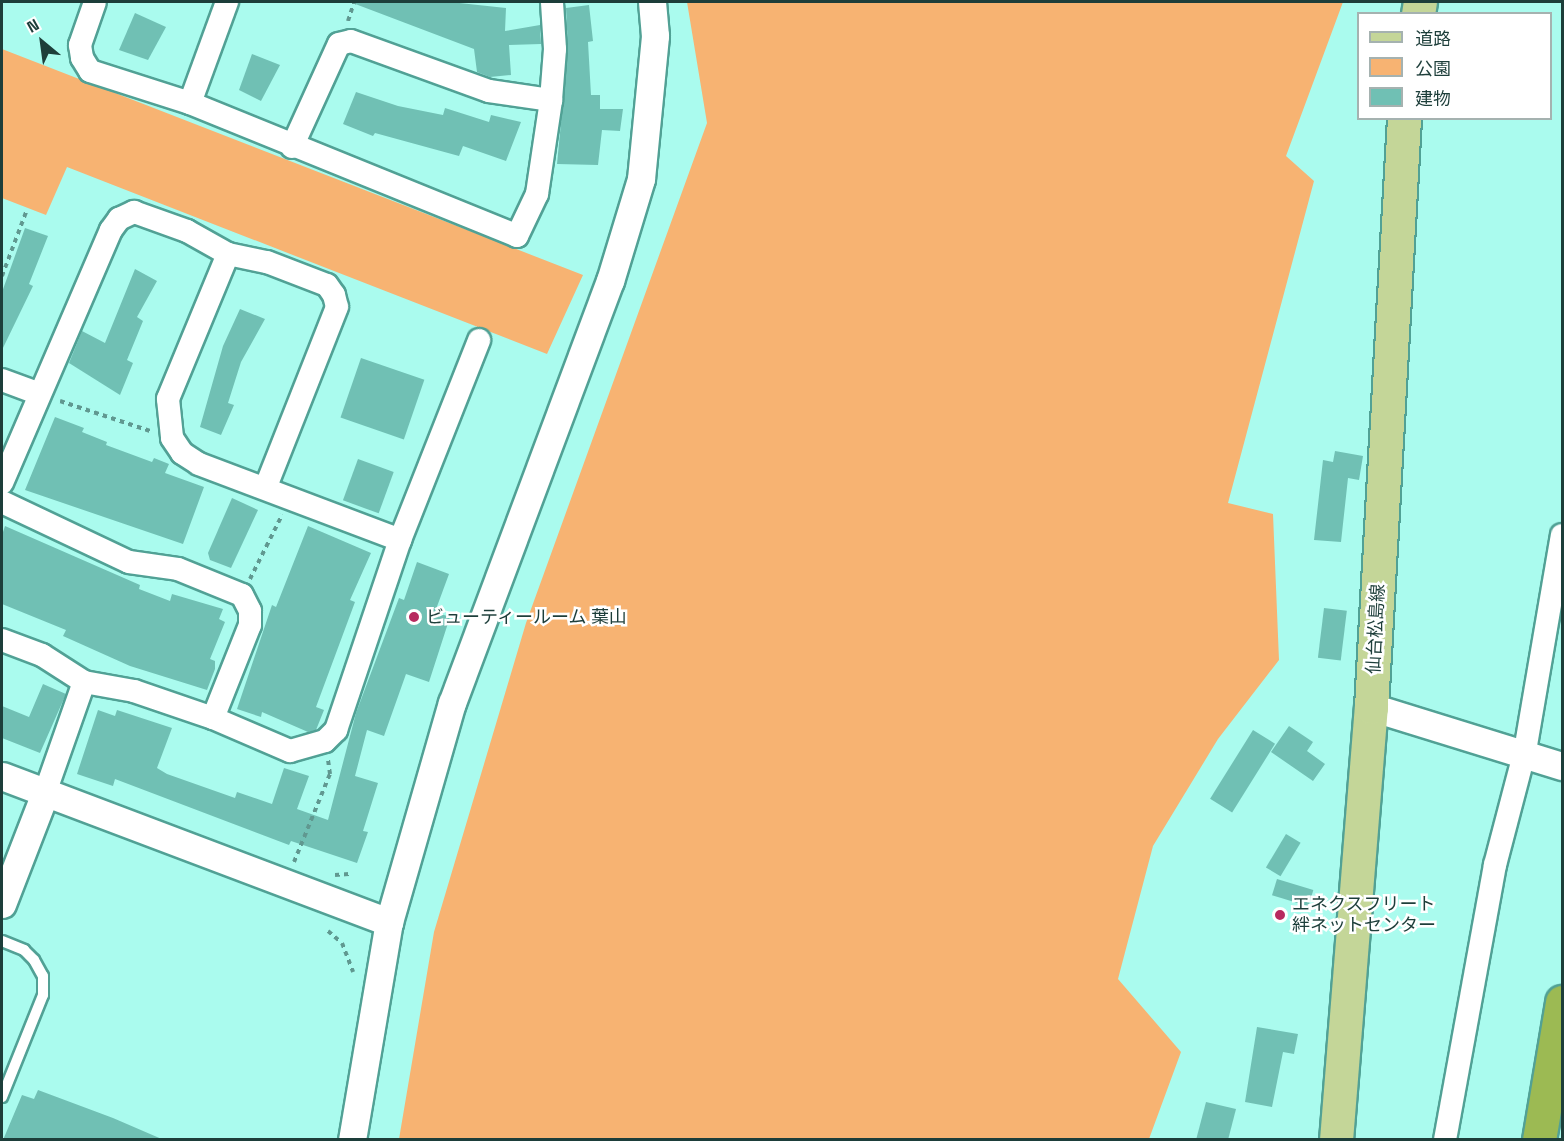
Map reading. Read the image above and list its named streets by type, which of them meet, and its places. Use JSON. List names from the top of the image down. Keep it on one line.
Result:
{"streets":{"main road":["仙台松島線"]},"places":["ビューティールーム 葉山","エネクスフリート 絆ネットセンター"],"legend":["道路","公園","建物"],"north":"top left"}
